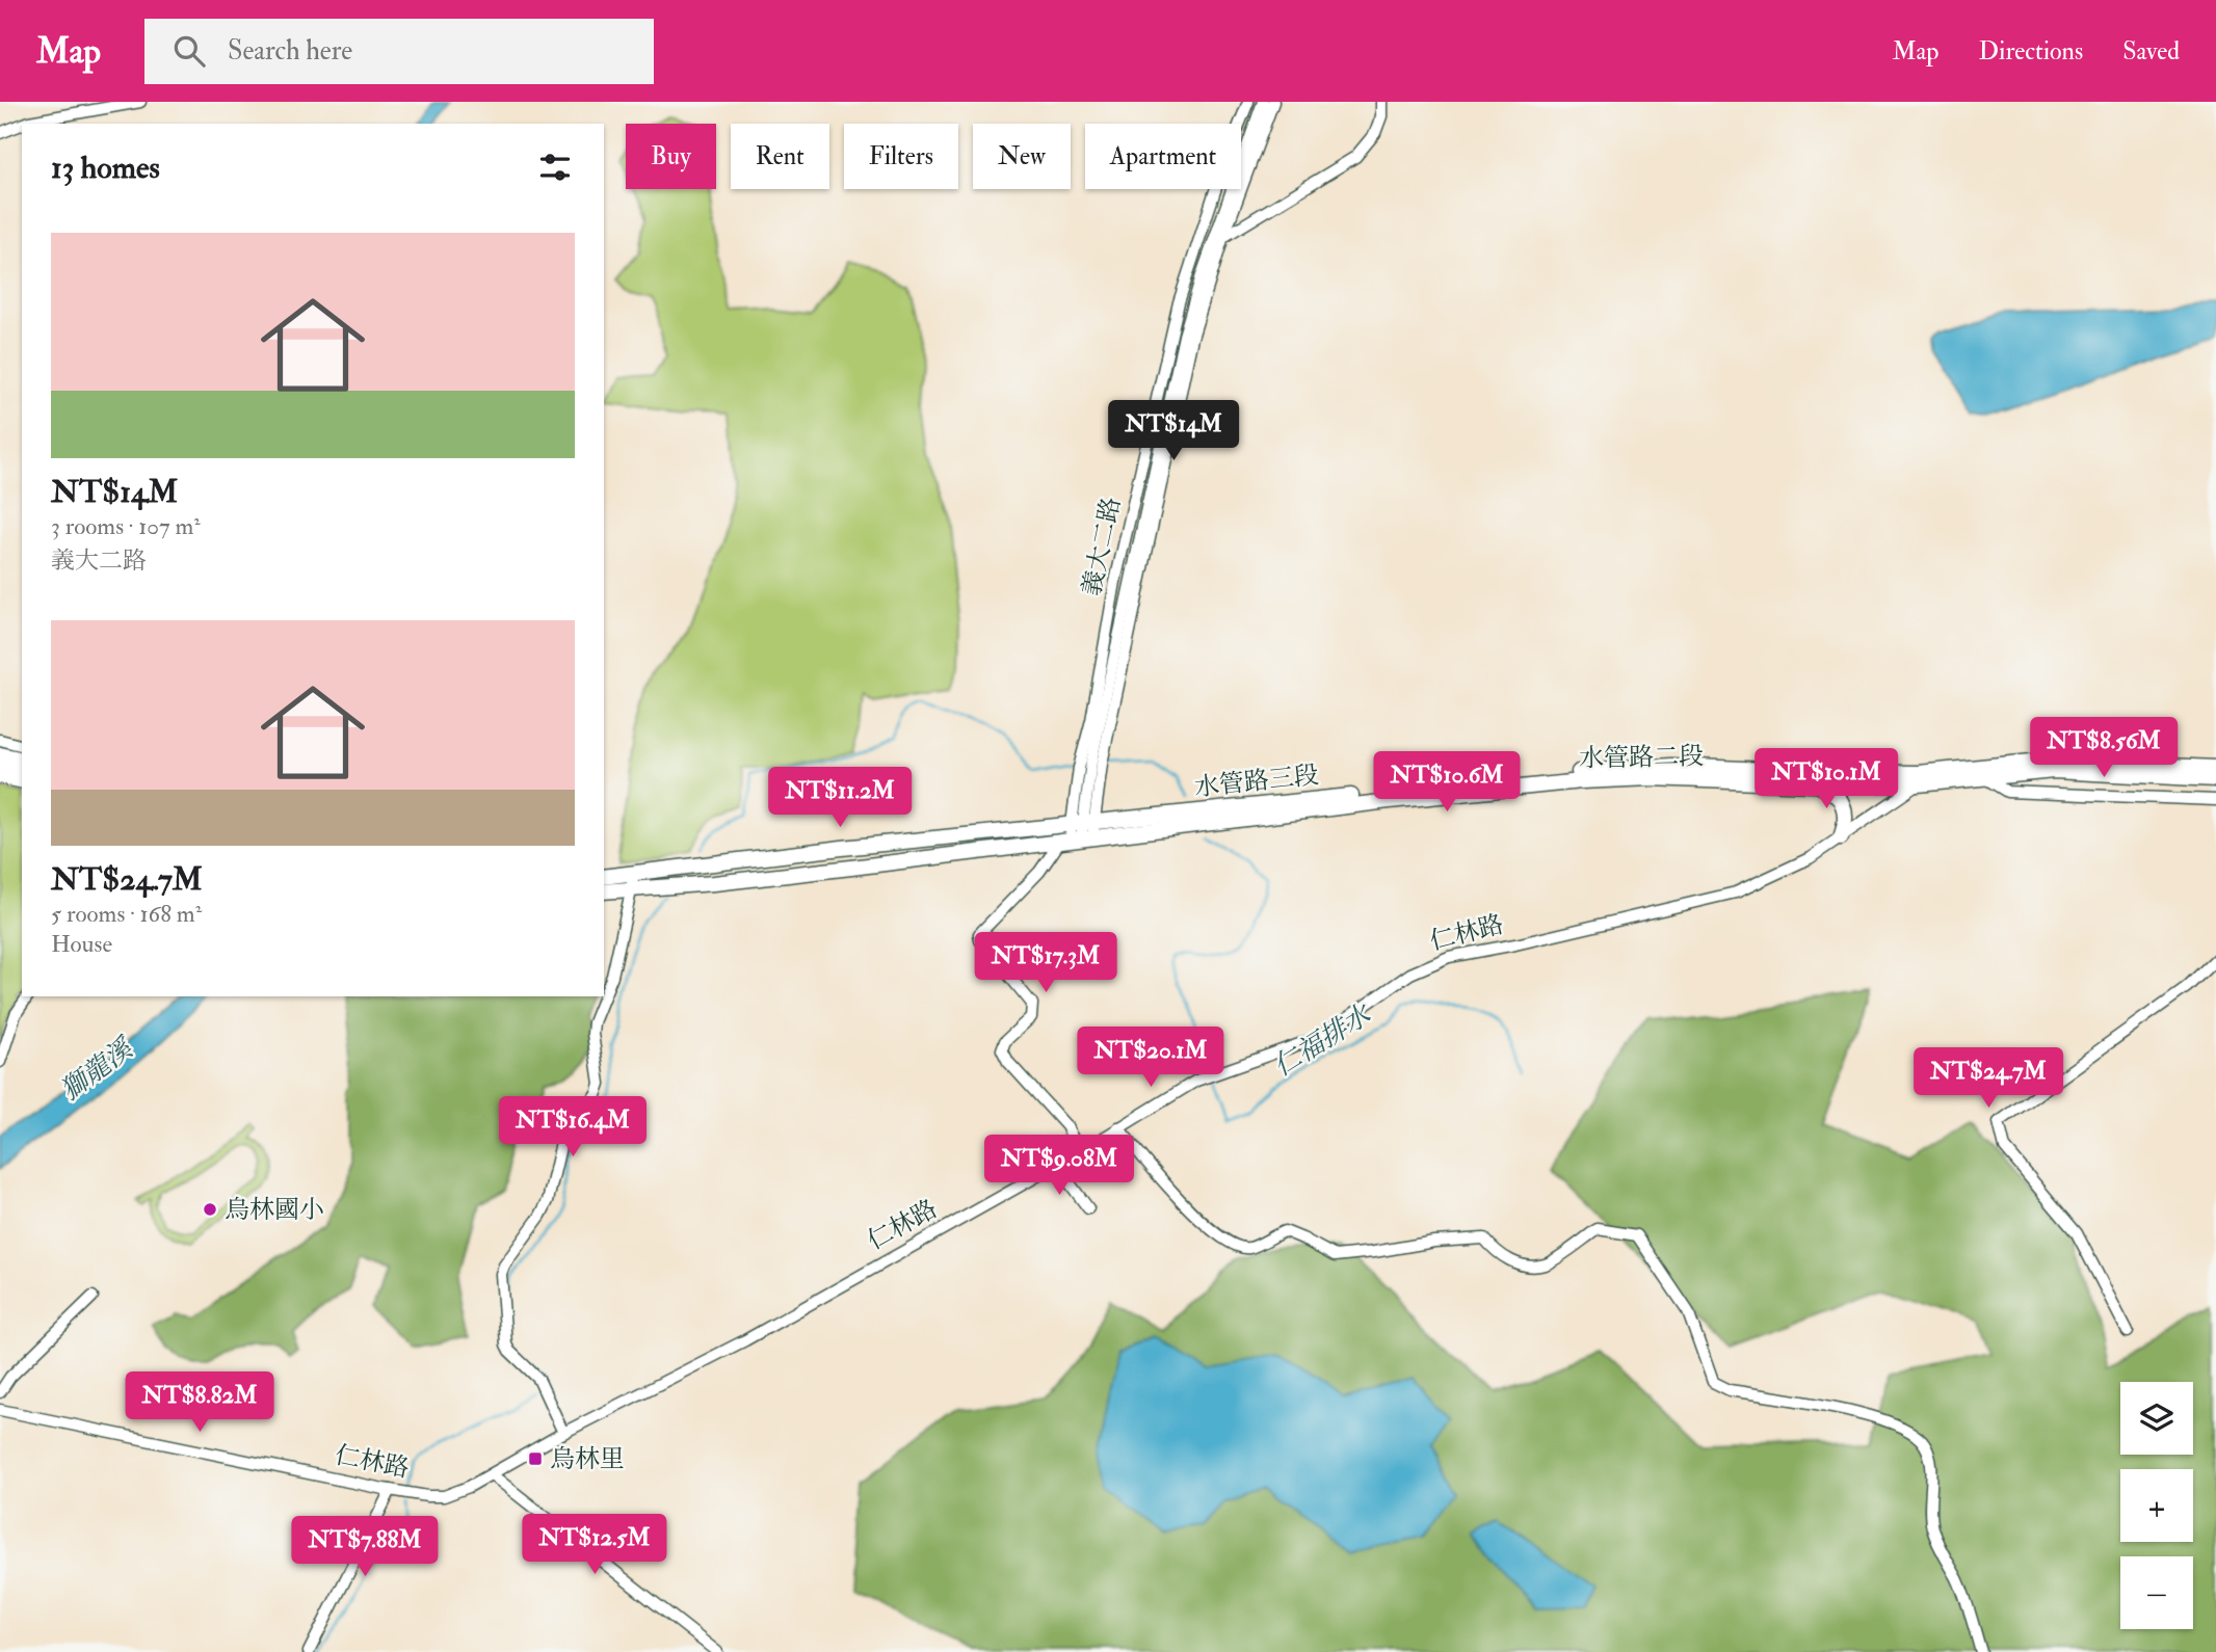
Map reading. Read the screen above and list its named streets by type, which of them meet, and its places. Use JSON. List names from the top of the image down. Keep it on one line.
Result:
{"streets":{"main road":["水管路二段","水管路三段","仁林路"],"street":["義大二路"]},"crossings":[["義大二路","水管路二段"],["義大二路","水管路三段"],["水管路二段","水管路三段"],["水管路三段","仁林路"]],"water":["仁福排水","獅龍溪"],"places":{"other":["烏林國小"],"transit":["烏林里"]},"page":{"header":"Map","search":"Search here","nav":["Map","Directions","Saved"],"chip":["Buy","Rent","Filters","New","Apartment"],"heading":"13 homes","list":[{"name":"NT$14M","note":"3 rooms · 107 m² · 義大二路"},{"name":"NT$24.7M","note":"5 rooms · 168 m² · House"}],"price":["NT$14M","NT$8.56M","NT$10.1M","NT$10.6M","NT$11.2M","NT$17.3M","NT$20.1M","NT$24.7M","NT$16.4M","NT$9.08M","NT$8.82M","NT$12.5M","NT$7.88M"],"map_buttons":["+","−"]}}
